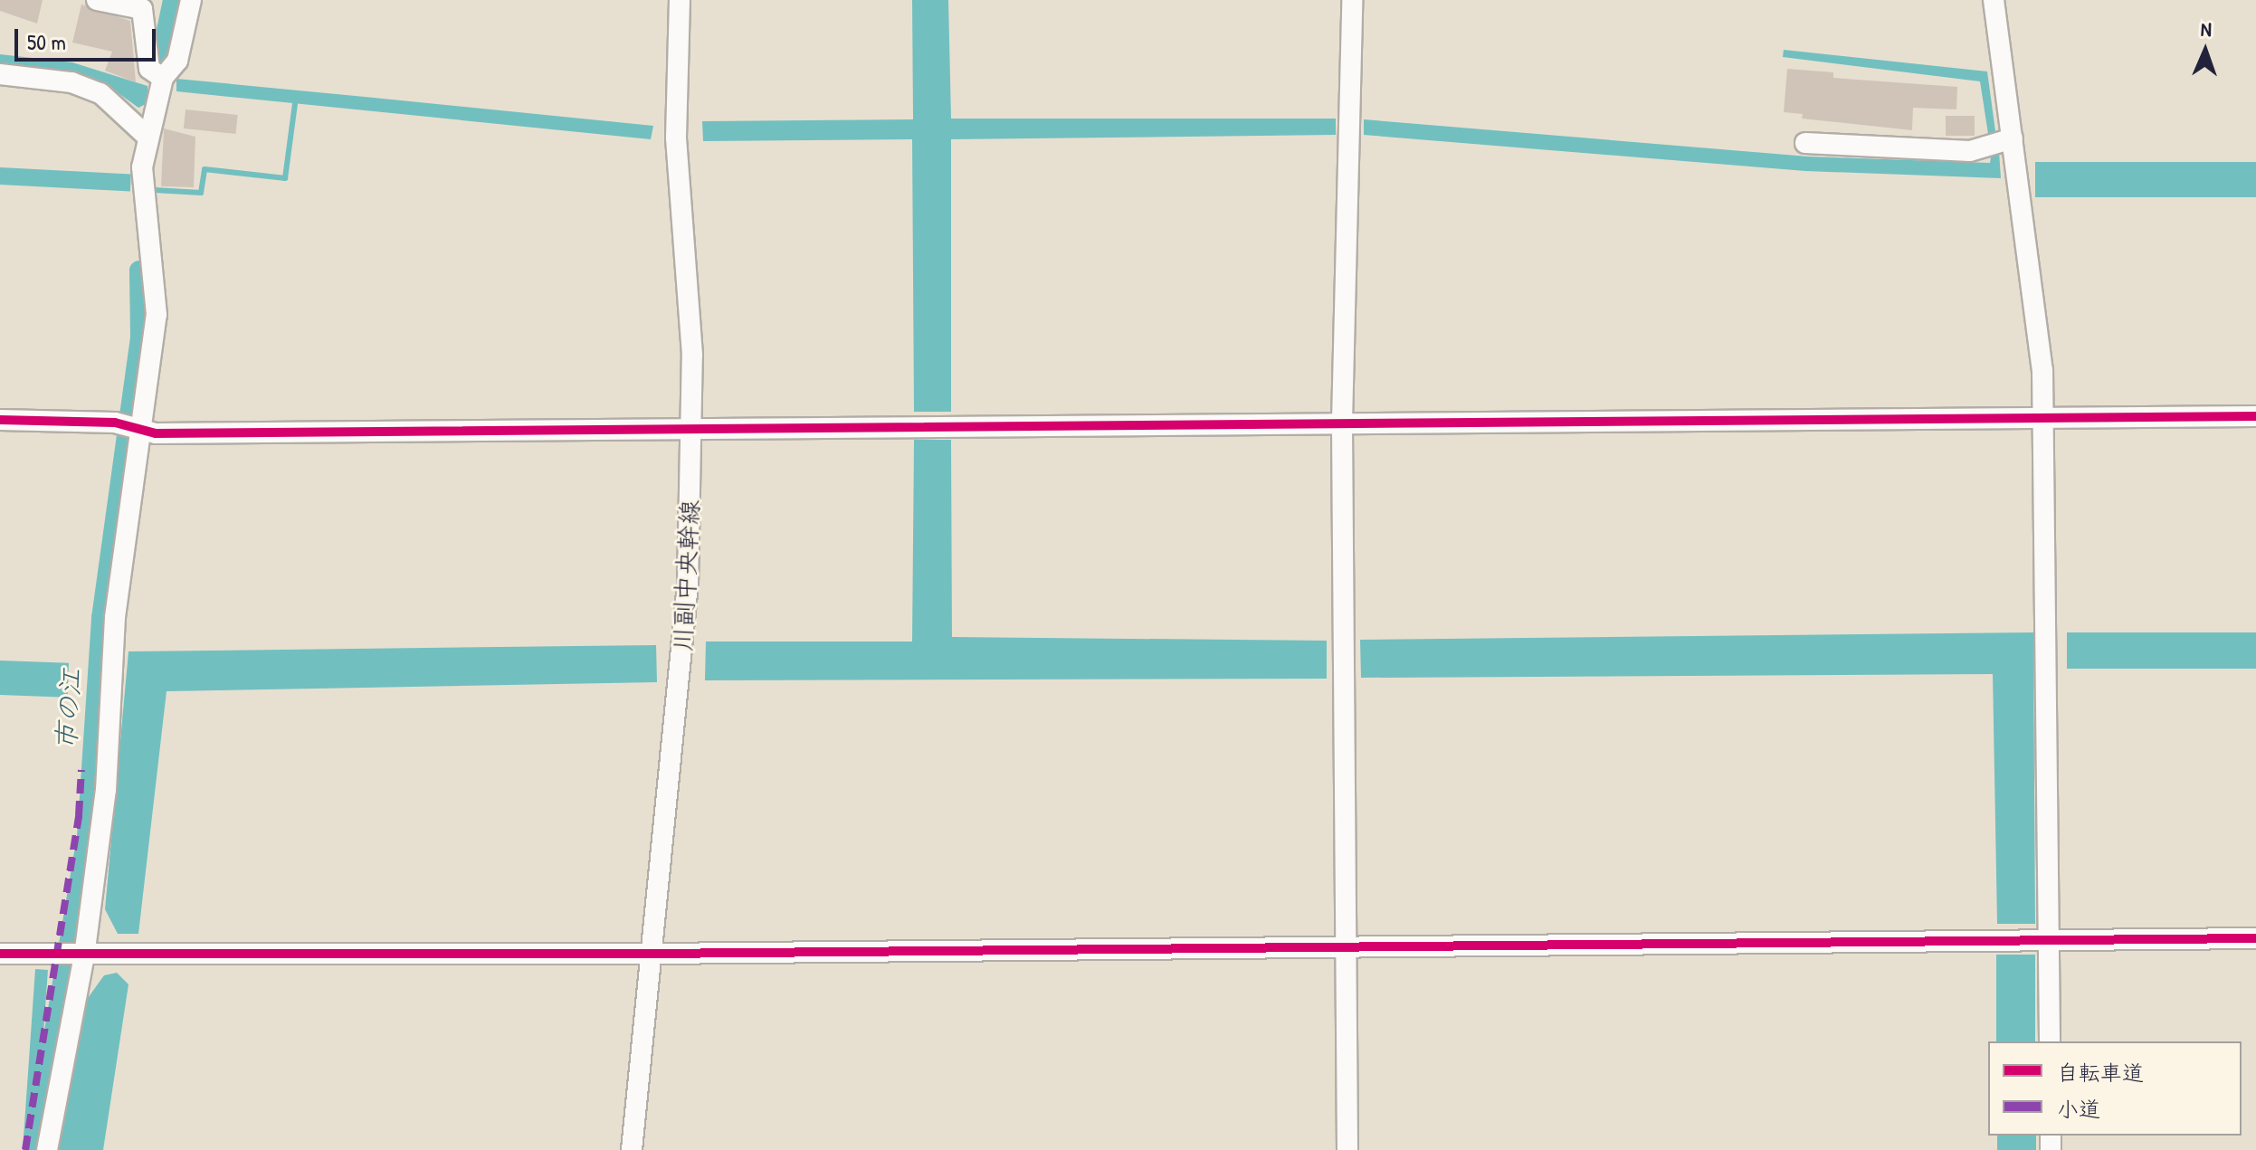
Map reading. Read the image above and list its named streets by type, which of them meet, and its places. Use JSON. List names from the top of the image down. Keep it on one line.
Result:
{"streets":{"street":["川副中央幹線"]},"water":["市の江"],"legend":["自転車道","小道"],"scale_bar":"50 m","north":"top"}
